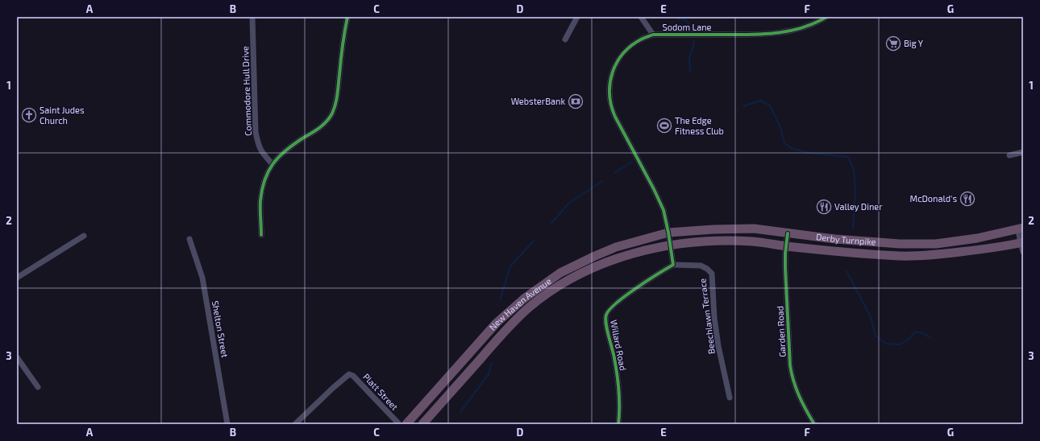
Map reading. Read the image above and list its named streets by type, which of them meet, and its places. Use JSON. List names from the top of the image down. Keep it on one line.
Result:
{"streets":{"highway":["Derby Turnpike","New Haven Avenue"],"street":["Sodom Lane","Commodore Hull Drive","Beechlawn Terrace","Shelton Street","Garden Road","Willard Road","Platt Street"]},"crossings":[["Sodom Lane","Derby Turnpike"],["Sodom Lane","New Haven Avenue"],["Derby Turnpike","New Haven Avenue"],["Derby Turnpike","Garden Road"],["Beechlawn Terrace","Willard Road"]],"places":{"supermarket":["Big Y"],"bank":["WebsterBank"],"church":["Saint Judes Church"],"sports":["The Edge Fitness Club"],"restaurant":["McDonald's","Valley Diner"]},"grid":{"columns":["A","B","C","D","E","F","G"],"rows":["1","2","3"]}}
